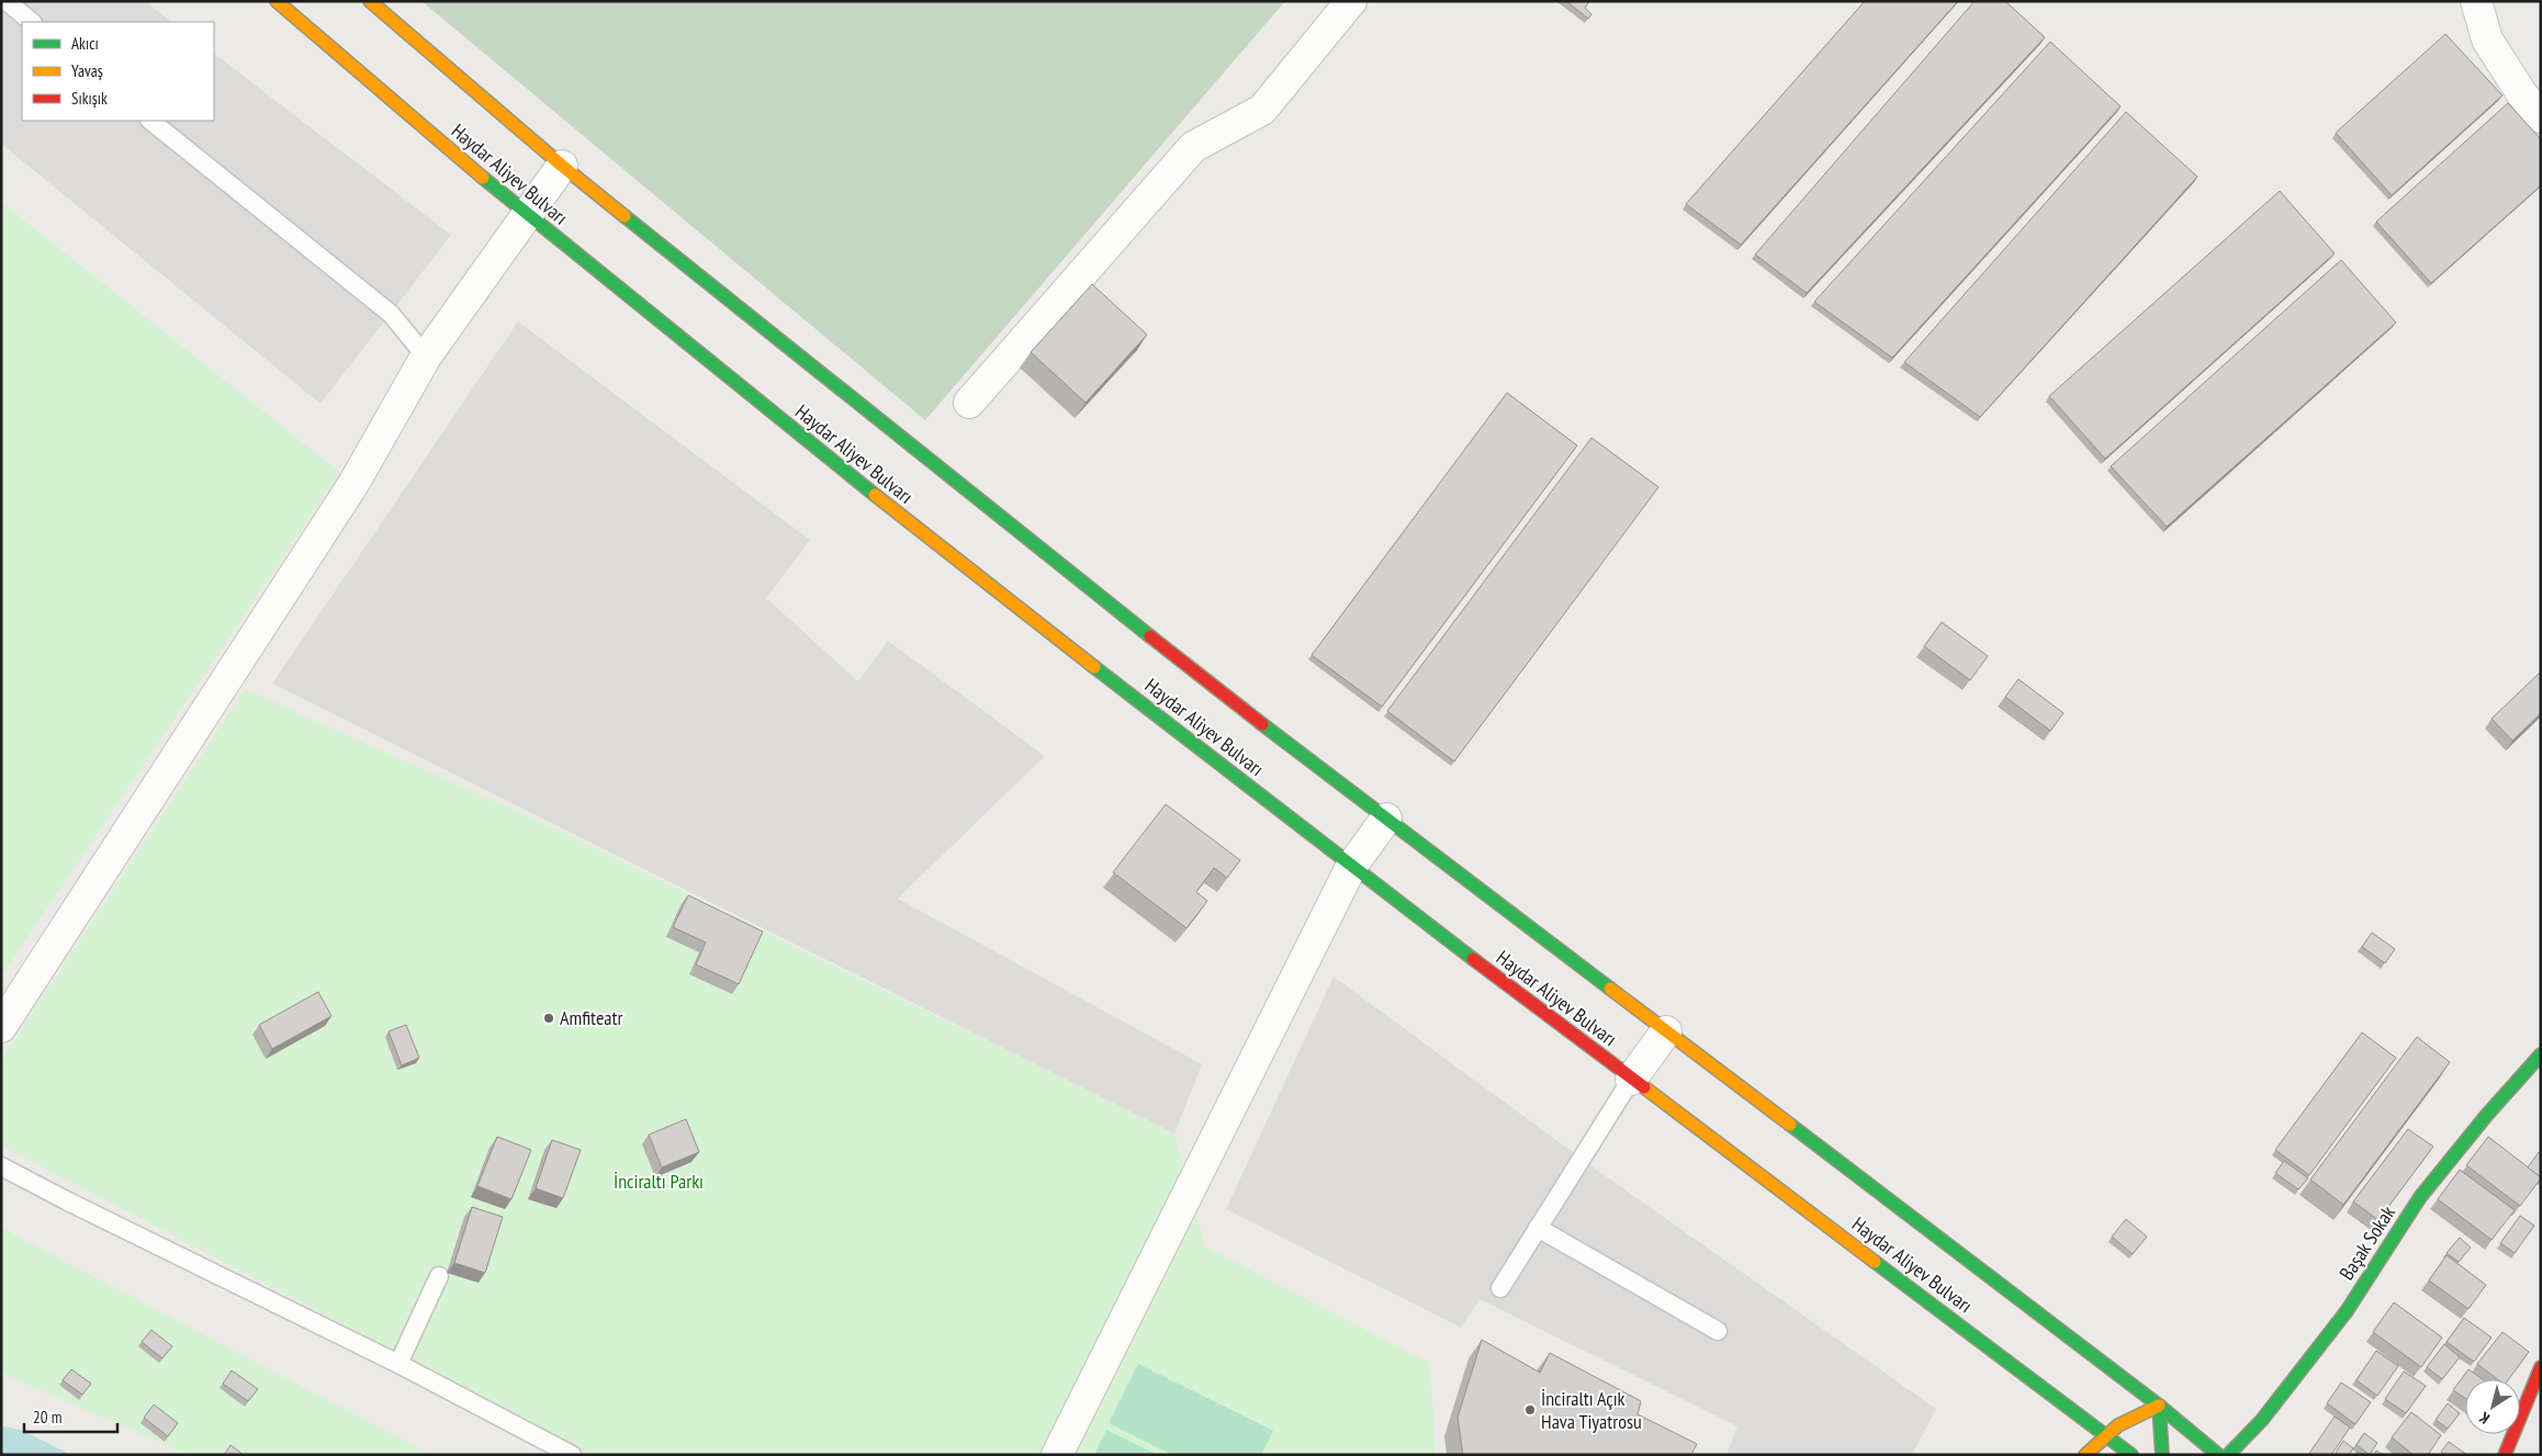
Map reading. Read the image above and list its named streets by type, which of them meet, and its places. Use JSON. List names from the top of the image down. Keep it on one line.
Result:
{"streets":{"main road":["Haydar Aliyev Bulvarı","Başak Sokak"]},"parks":["İnciraltı Parkı"],"places":["Amfiteatr","İnciraltı Açık Hava Tiyatrosu"],"legend":["Akıcı","Yavaş","Sıkışık"],"scale_bar":"20 m","north":"bottom left"}
